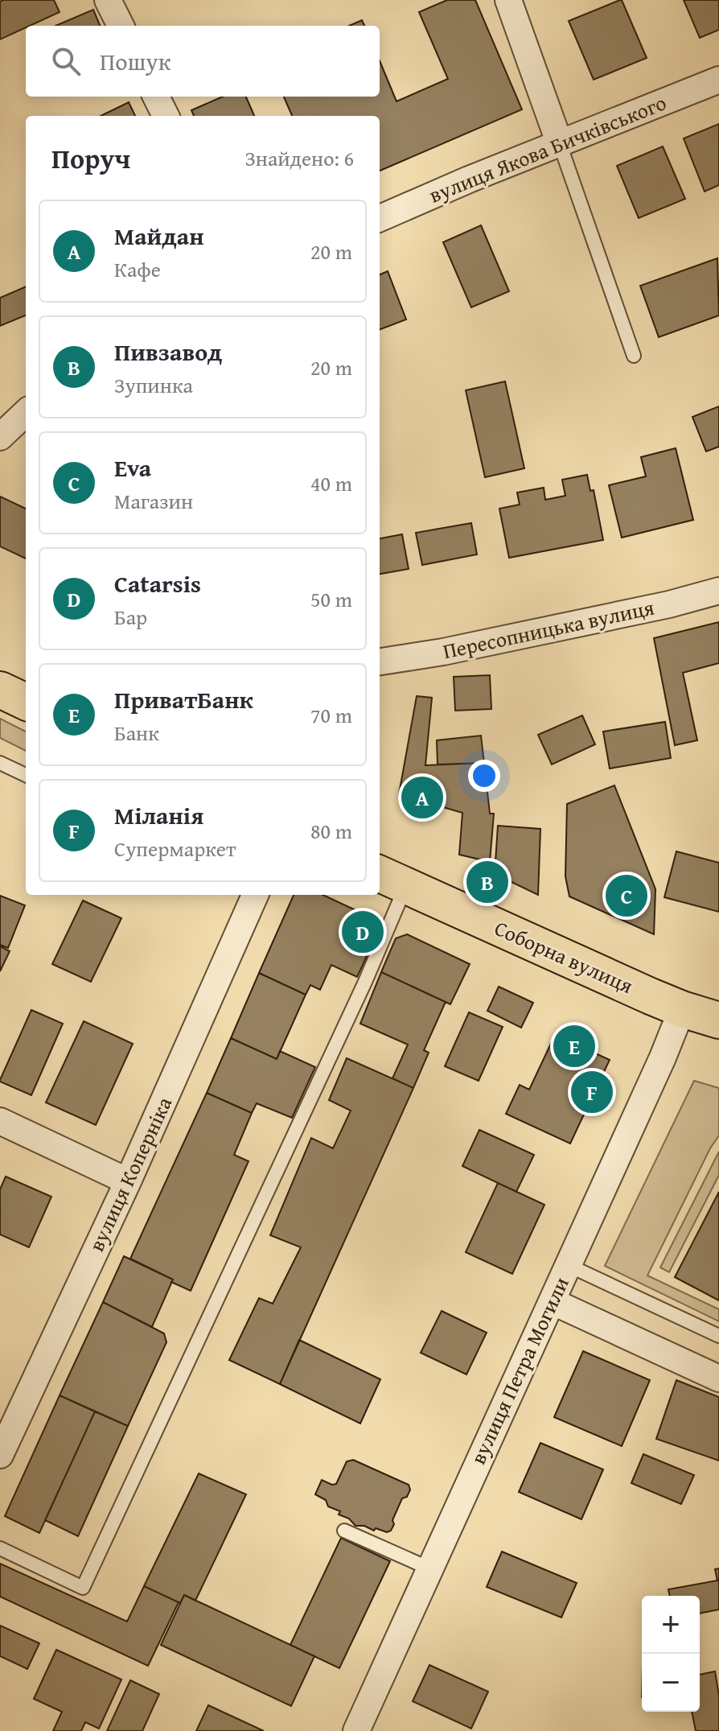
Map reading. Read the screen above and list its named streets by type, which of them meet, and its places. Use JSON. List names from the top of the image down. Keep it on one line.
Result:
{"streets":{"main road":["Соборна вулиця"],"street":["вулиця Якова Бичківського","Пересопницька вулиця","вулиця Коперніка","вулиця Петра Могили"]},"crossings":[["Соборна вулиця","вулиця Петра Могили"]],"page":{"search":"Пошук","heading":["Поруч","Знайдено: 6"],"list":[{"mark":"A","name":"Майдан","note":"Кафе","value":"20 m"},{"mark":"B","name":"Пивзавод","note":"Зупинка","value":"20 m"},{"mark":"C","name":"Eva","note":"Магазин","value":"40 m"},{"mark":"D","name":"Catarsis","note":"Бар","value":"50 m"},{"mark":"E","name":"ПриватБанк","note":"Банк","value":"70 m"},{"mark":"F","name":"Міланія","note":"Супермаркет","value":"80 m"}],"pins":["A","B","C","D","E","F"],"map_buttons":["+","−"]}}
